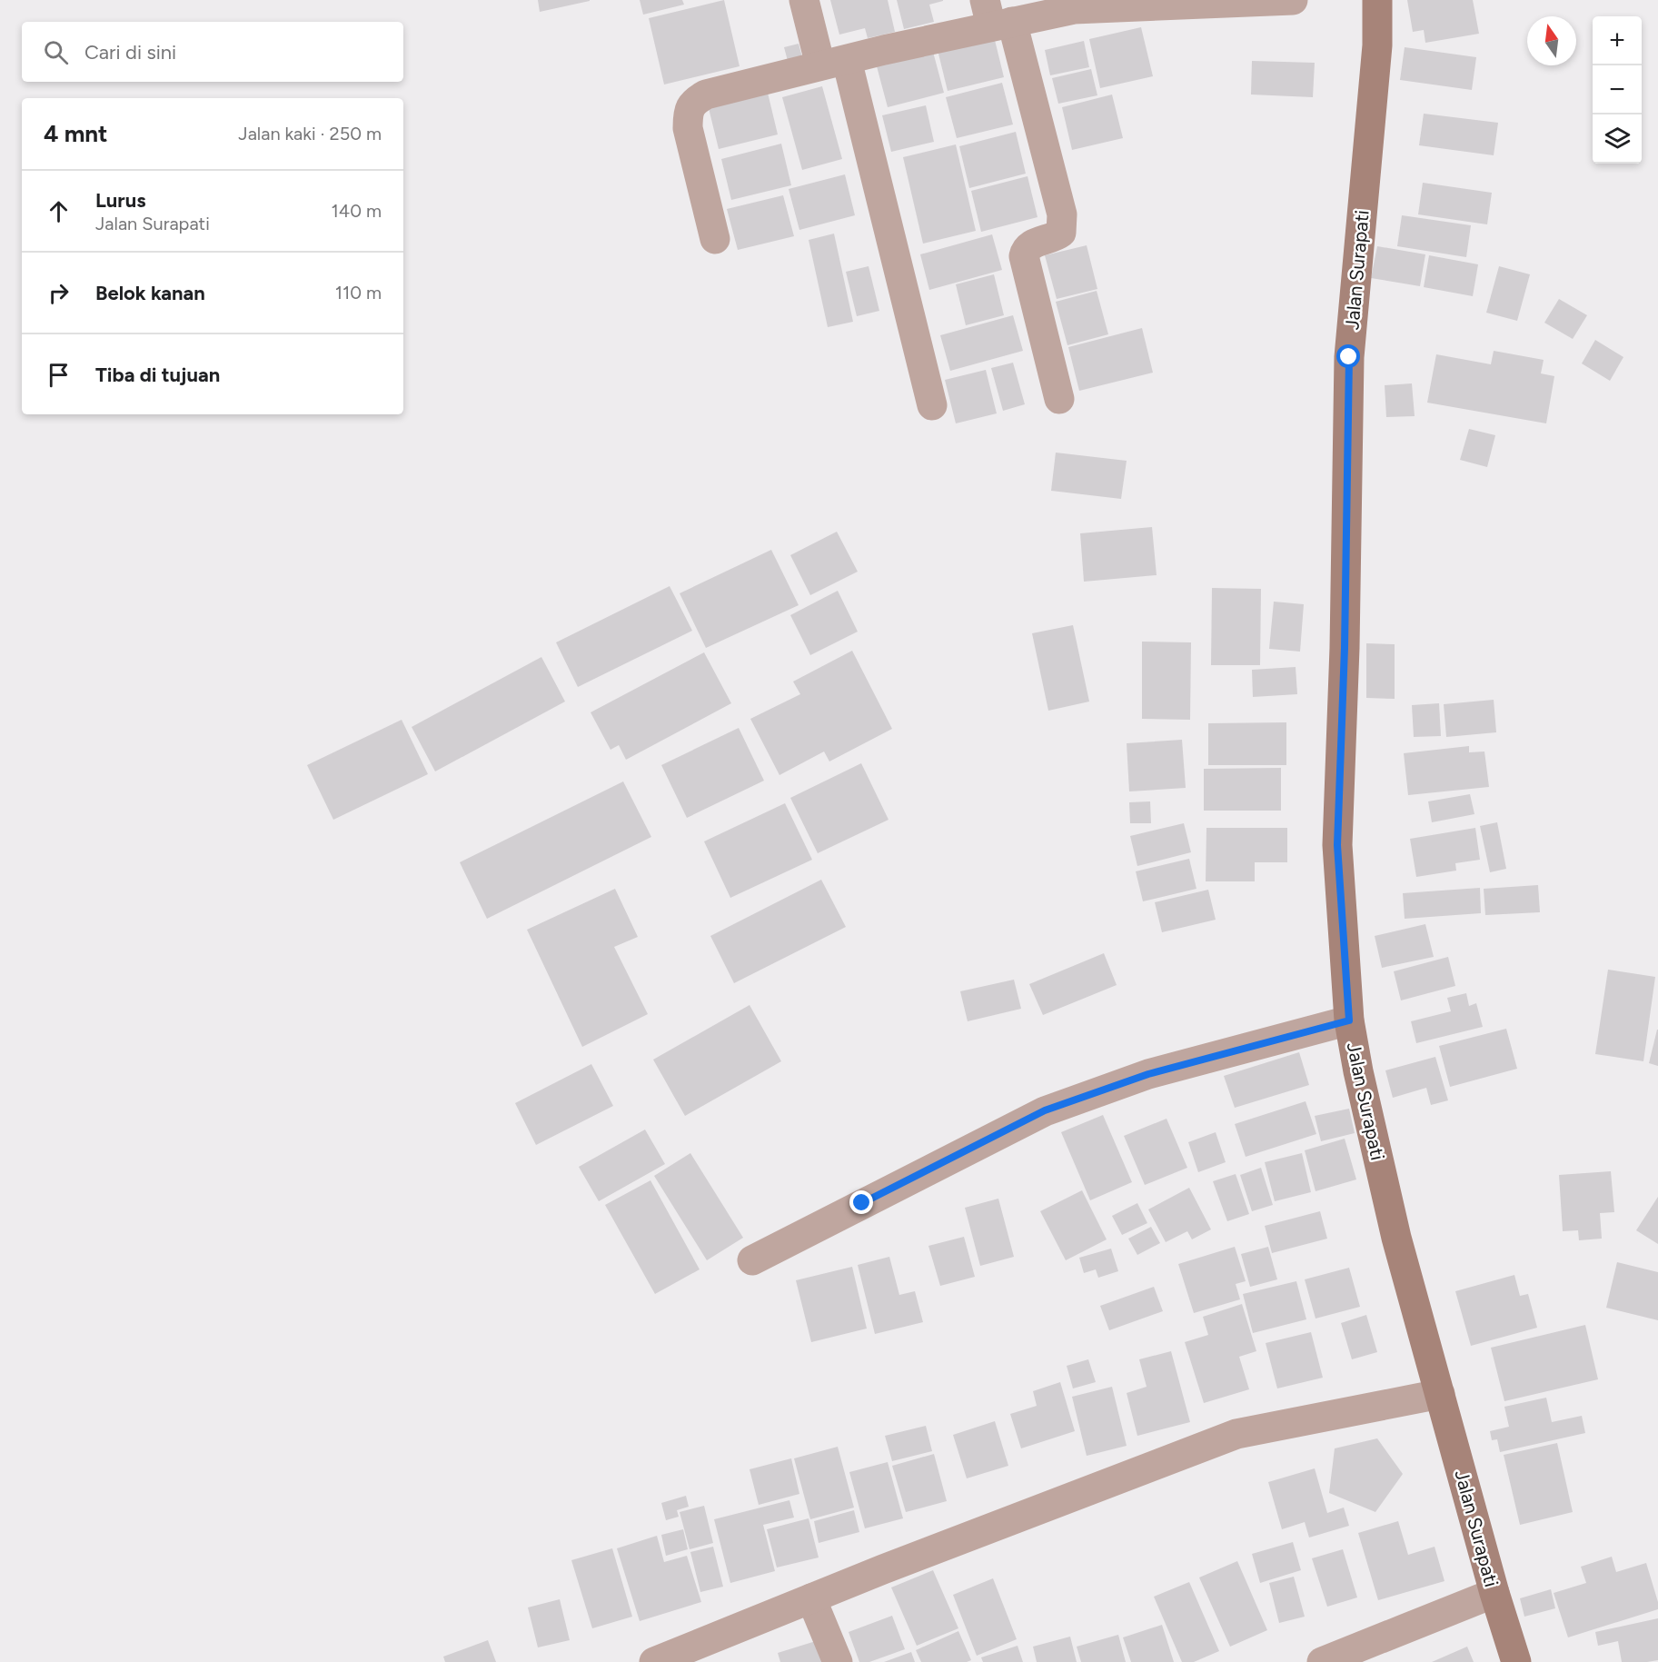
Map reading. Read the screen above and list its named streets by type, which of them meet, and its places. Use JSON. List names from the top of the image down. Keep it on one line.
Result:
{"streets":{"street":["Jalan Surapati"]},"north":"top","page":{"map_buttons":["+","−"],"search":"Cari di sini","heading":["4 mnt","Jalan kaki · 250 m"],"list":[["Lurus","Jalan Surapati","140 m"],["Belok kanan","110 m"],"Tiba di tujuan"]}}
